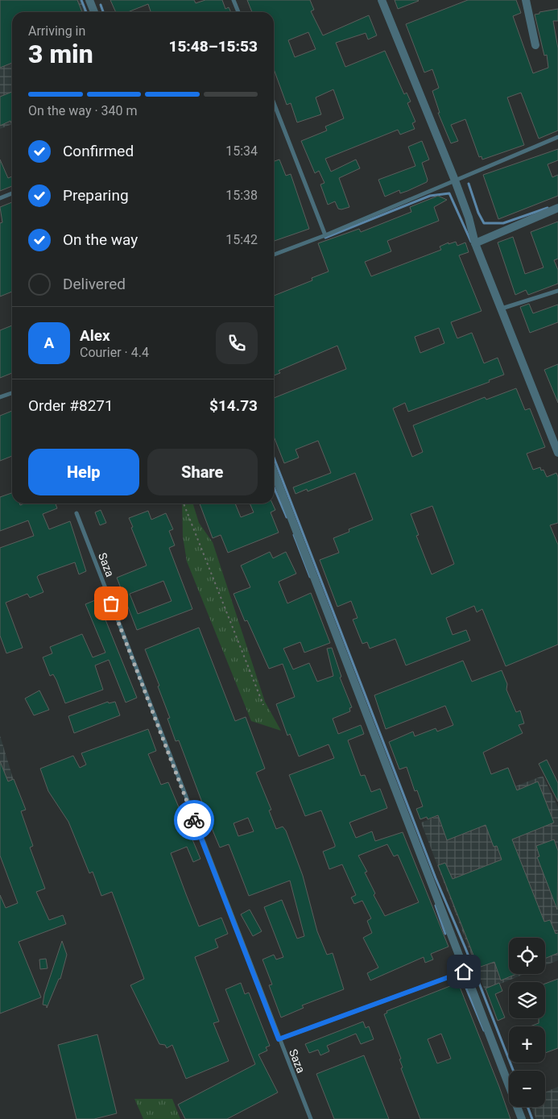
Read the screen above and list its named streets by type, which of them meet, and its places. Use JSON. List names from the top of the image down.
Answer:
{
  "streets": {
    "lane": ["Saza"]
  },
  "page": {
    "heading": ["3 min", "Arriving in", "15:48–15:53"],
    "panel": [
      "Alex",
      "Courier · 4.4",
      "Order #8271",
      "$14.73"
    ],
    "bar": "On the way · 340 m",
    "list": [
      ["Confirmed", "15:34"],
      ["Preparing", "15:38"],
      ["On the way", "15:42"],
      "Delivered"
    ],
    "round": "A",
    "buttons": ["Help", "Share"],
    "map_buttons": ["+", "−"]
  }
}
